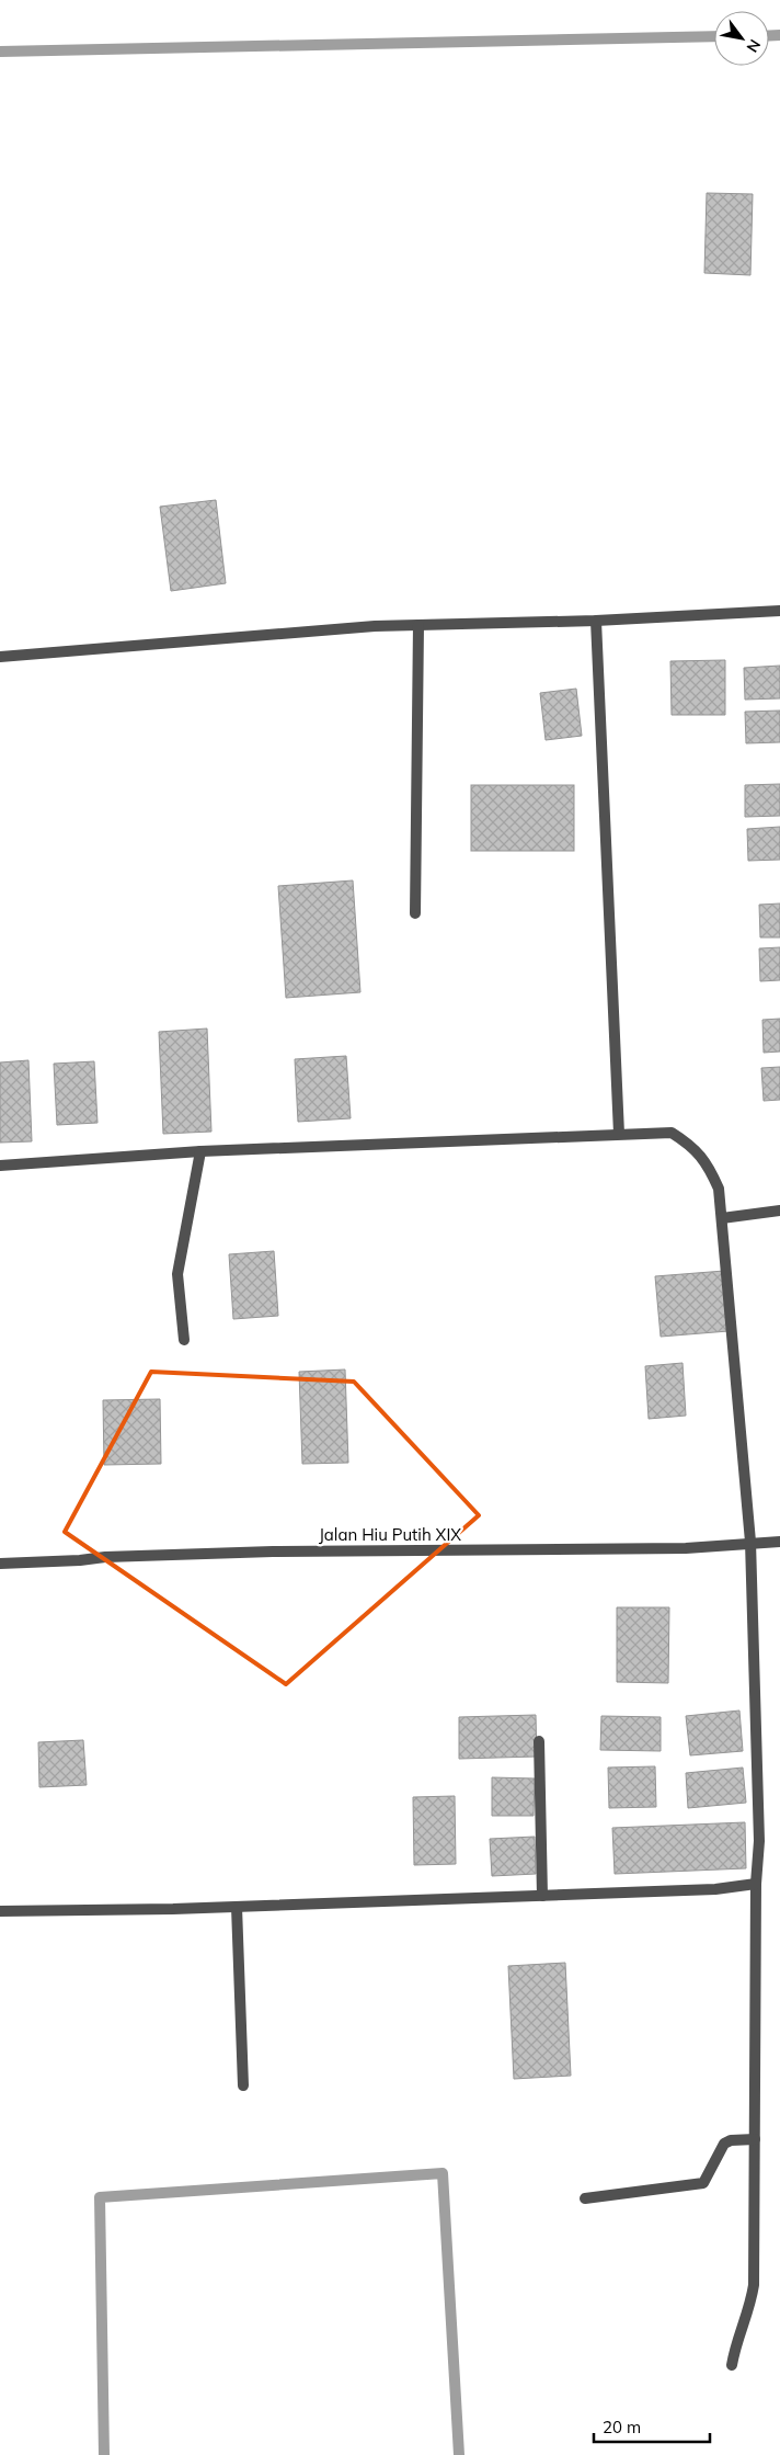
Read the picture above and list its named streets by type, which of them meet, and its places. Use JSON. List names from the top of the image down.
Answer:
{
  "streets": {
    "street": ["Jalan Hiu Putih XIX"]
  },
  "scale_bar": "20 m",
  "north": "bottom right"
}
